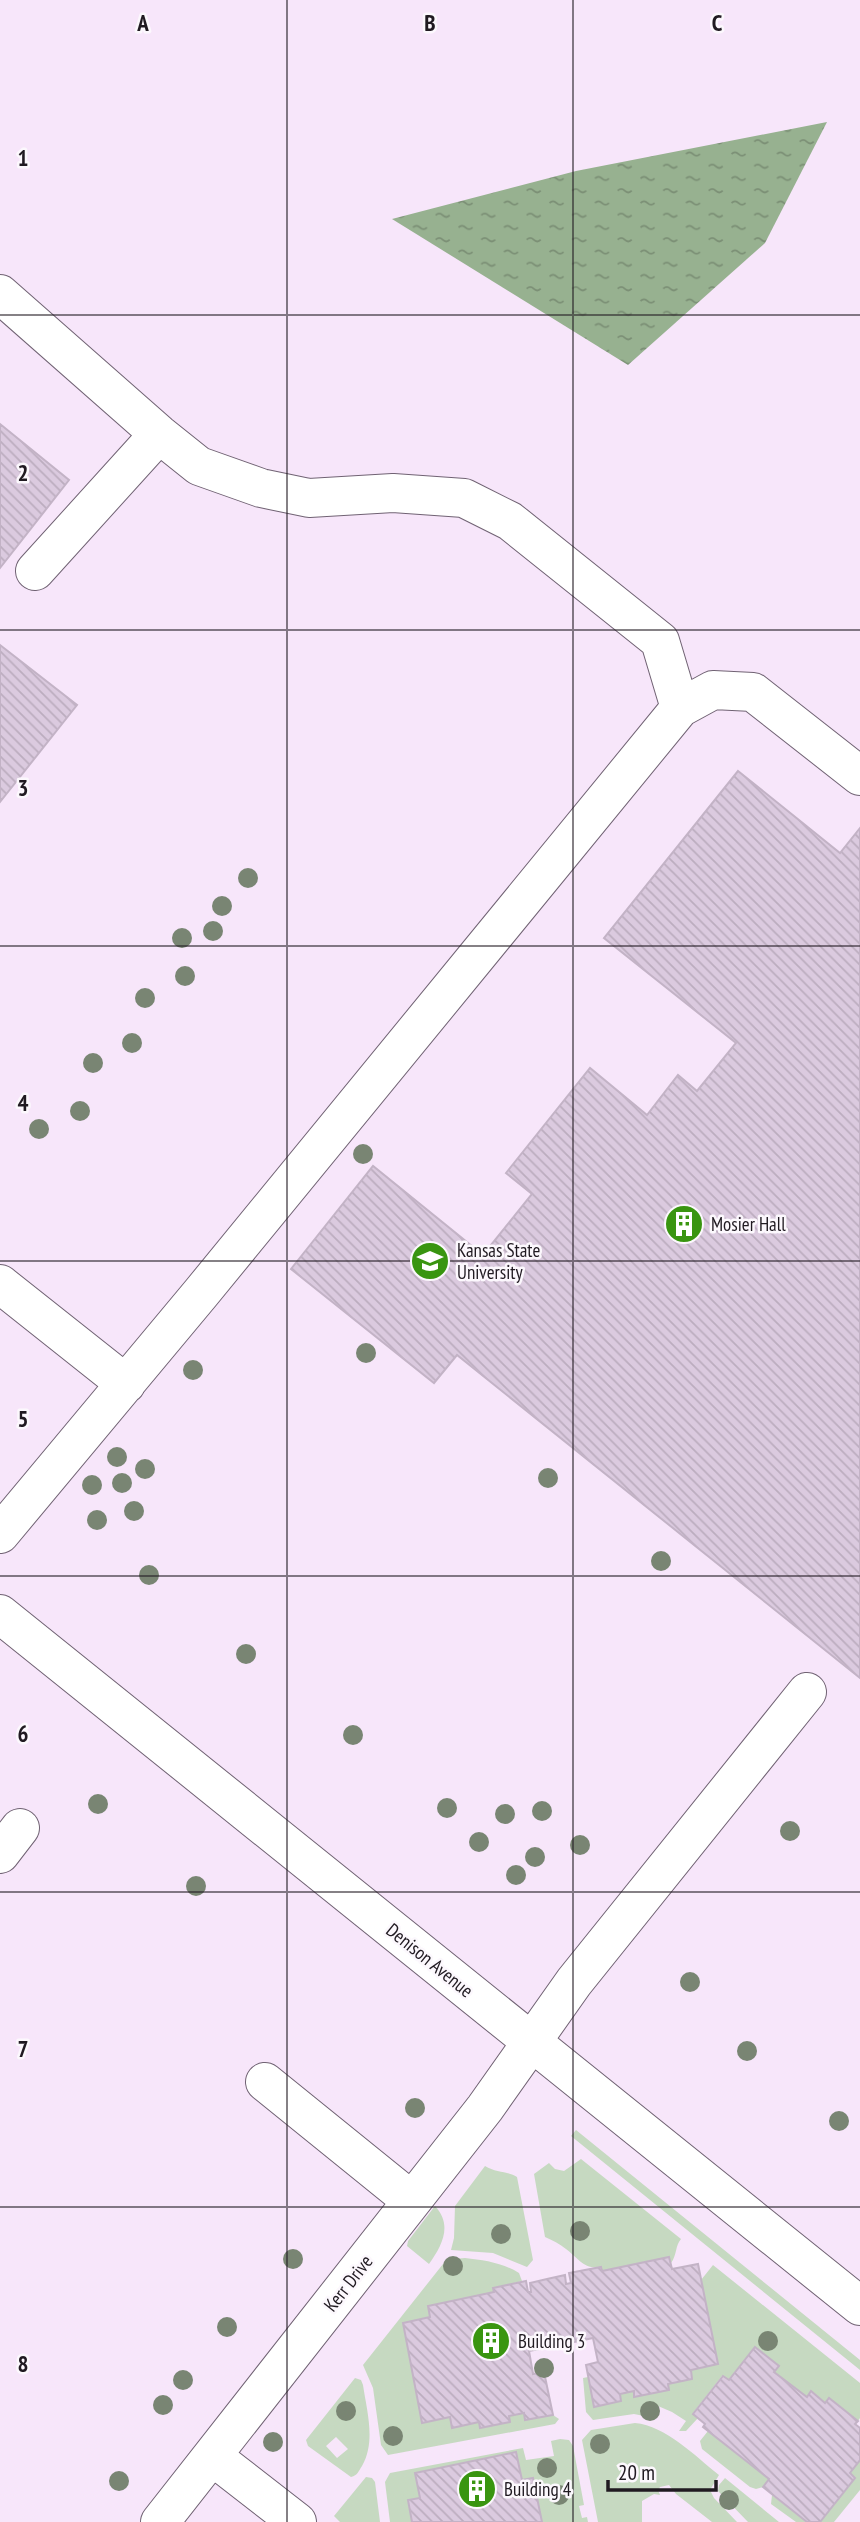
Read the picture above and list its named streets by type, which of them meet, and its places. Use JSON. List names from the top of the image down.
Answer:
{
  "streets": {
    "street": ["Denison Avenue", "Kerr Drive"]
  },
  "crossings": [
    ["Denison Avenue", "Kerr Drive"]
  ],
  "places": {
    "building": ["Mosier Hall", "Building 3", "Building 4"],
    "school or university": ["Kansas State University"]
  },
  "scale_bar": "20 m",
  "grid": {
    "columns": ["A", "B", "C"],
    "rows": [
      "1",
      "2",
      "3",
      "4",
      "5",
      "6",
      "7",
      "8"
    ]
  }
}
